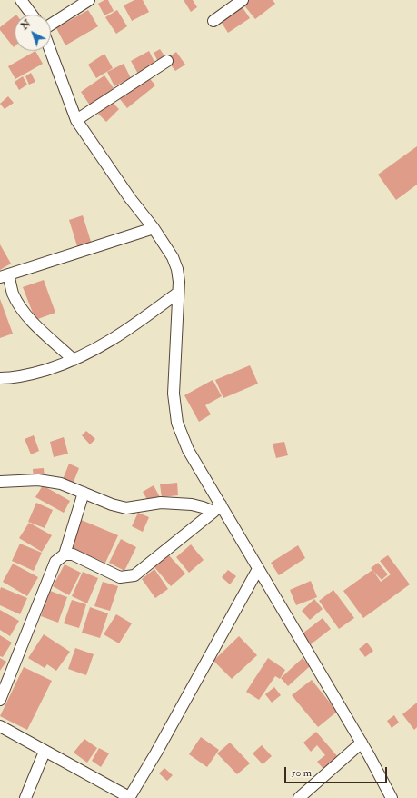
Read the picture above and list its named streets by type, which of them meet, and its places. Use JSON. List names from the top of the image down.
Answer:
{
  "scale_bar": "50 m",
  "north": "top left"
}
